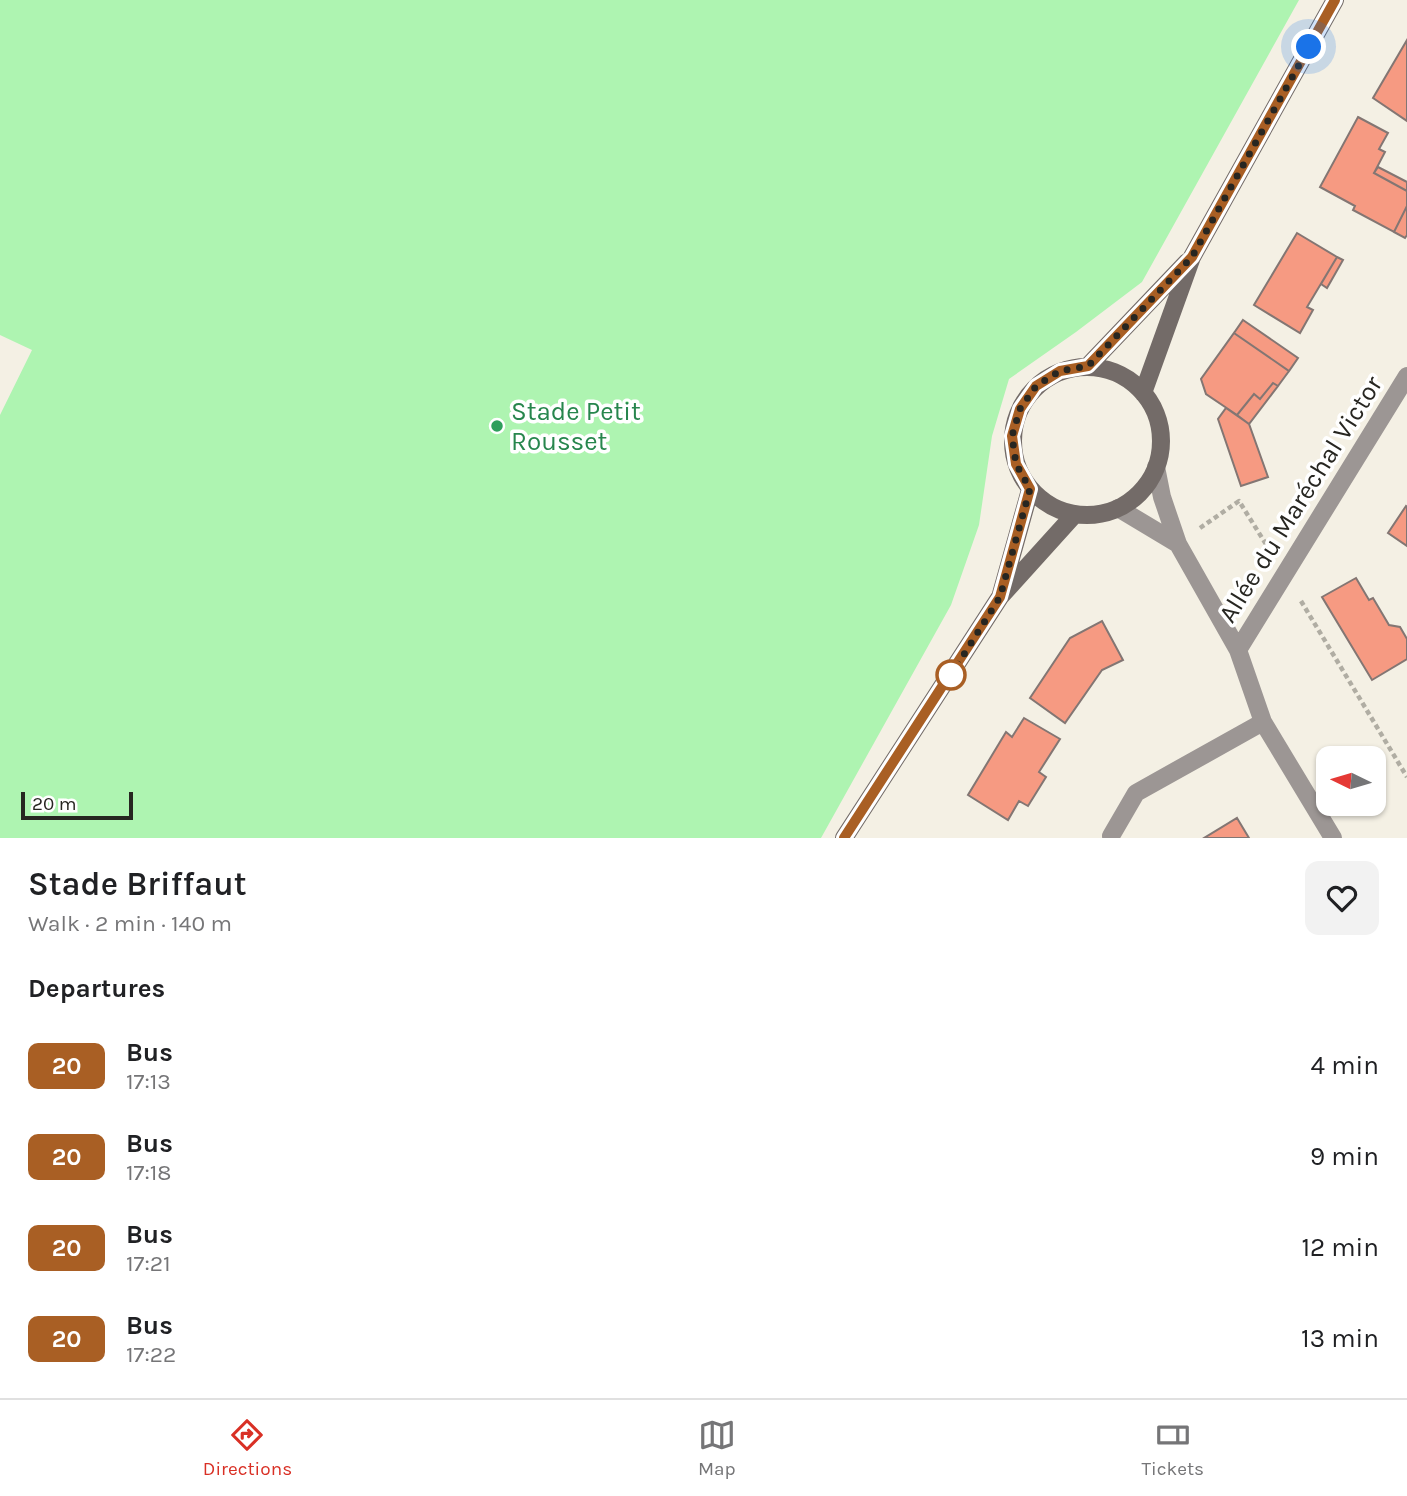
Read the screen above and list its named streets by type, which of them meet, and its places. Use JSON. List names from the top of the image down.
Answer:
{
  "streets": {
    "street": ["Allée du Maréchal Victor"]
  },
  "places": ["Stade Petit Rousset"],
  "lines": ["bus line 20"],
  "scale_bar": "20 m",
  "north": "left",
  "page": {
    "scale": "20 m",
    "heading": [
      ["Stade Briffaut", "Walk · 2 min · 140 m"],
      "Departures"
    ],
    "list": [
      {
        "mark": "20",
        "name": "Bus",
        "note": "17:13",
        "value": "4 min"
      },
      {
        "mark": "20",
        "name": "Bus",
        "note": "17:18",
        "value": "9 min"
      },
      {
        "mark": "20",
        "name": "Bus",
        "note": "17:21",
        "value": "12 min"
      },
      {
        "mark": "20",
        "name": "Bus",
        "note": "17:22",
        "value": "13 min"
      }
    ],
    "tabs": ["Directions", "Map", "Tickets"]
  }
}
